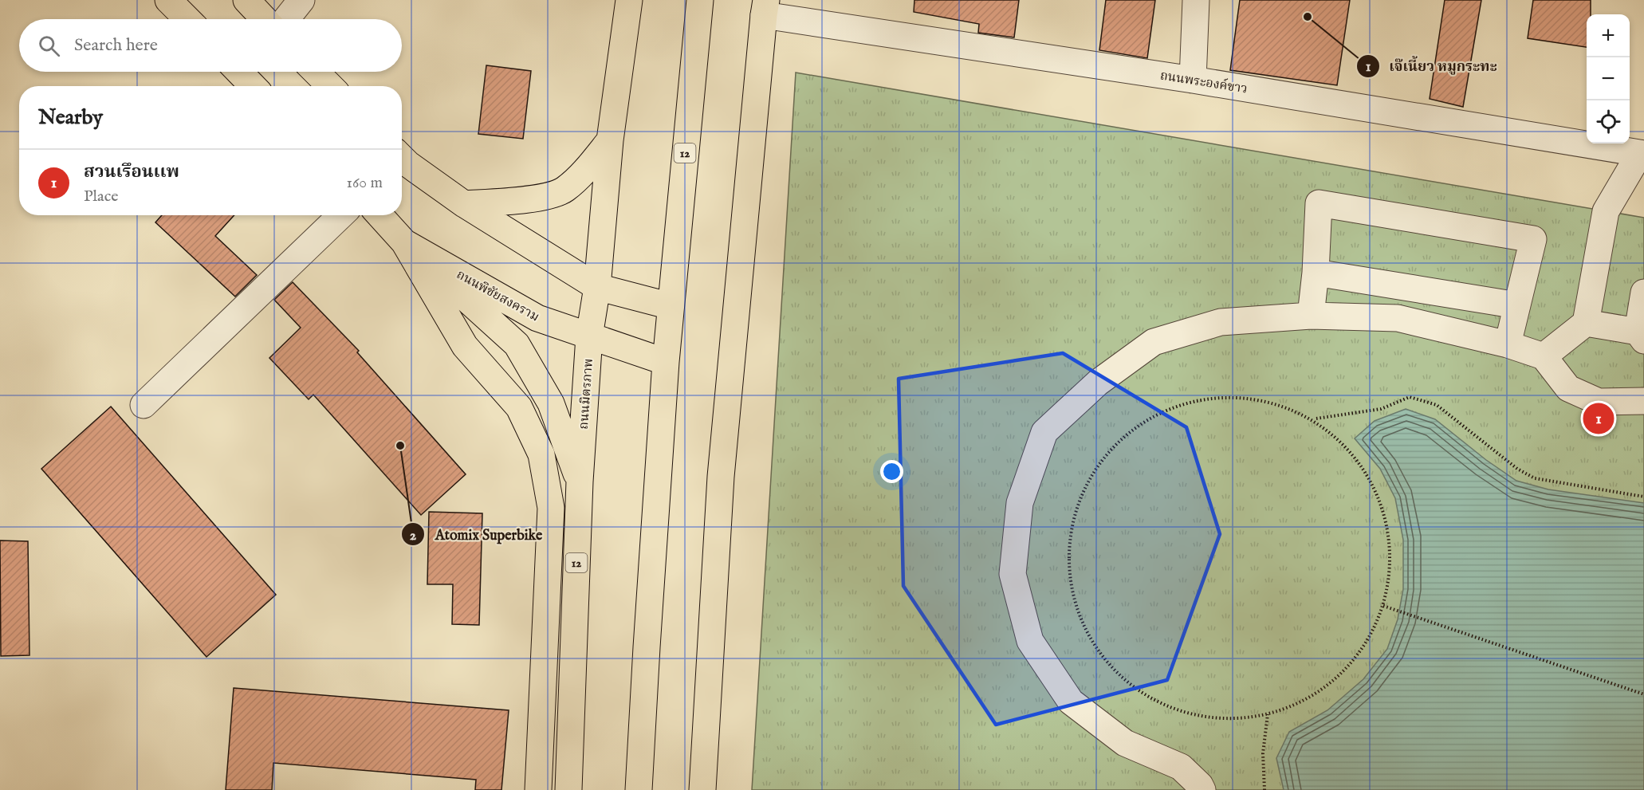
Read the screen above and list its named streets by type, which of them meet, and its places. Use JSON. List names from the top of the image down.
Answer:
{
  "streets": {
    "main road": ["12", "ถนนพิชัยสงคราม", "ถนนมิตรภาพ"],
    "street": ["ถนนพระองค์ขาว"]
  },
  "crossings": [
    ["12", "ถนนพิชัยสงคราม"],
    ["ถนนพิชัยสงคราม", "ถนนมิตรภาพ"]
  ],
  "places": ["เจ๊เนี้ยว หมูกระทะ", "Atomix Superbike"],
  "page": {
    "map_buttons": ["+", "−"],
    "search": "Search here",
    "heading": "Nearby",
    "list": [
      {
        "mark": "1",
        "name": "สวนเรึอนเเพ",
        "note": "Place",
        "value": "160 m"
      }
    ],
    "pins": "1"
  }
}
